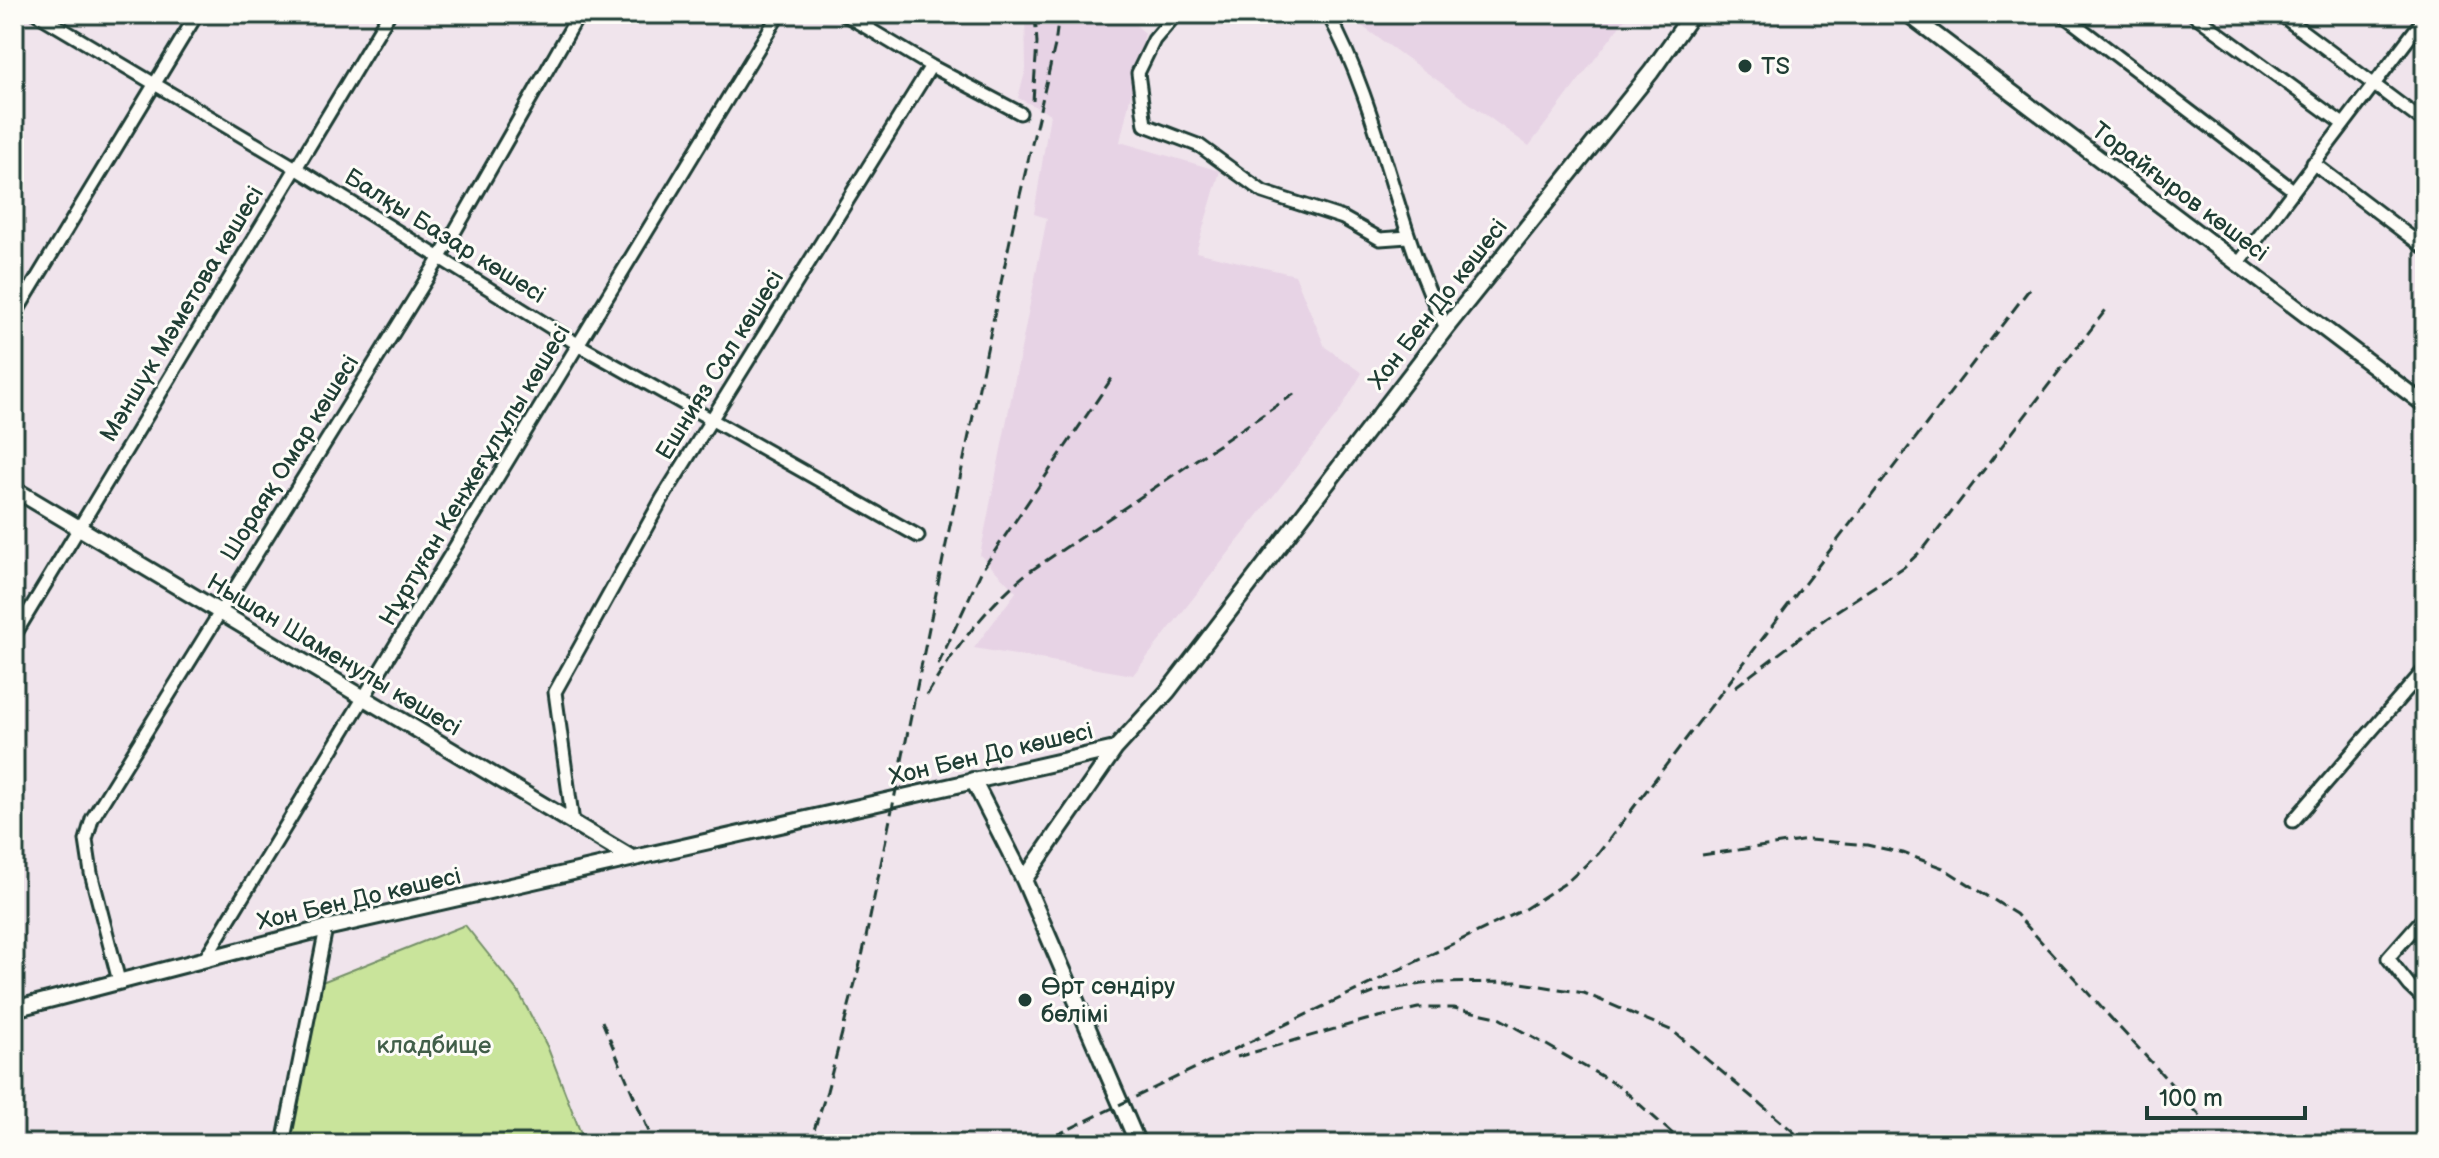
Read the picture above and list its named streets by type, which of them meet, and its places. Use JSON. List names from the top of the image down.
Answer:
{
  "streets": {
    "street": [
      "Торайғыров көшесі",
      "Балқы Базар көшесі",
      "Хон Бен До көшесі",
      "Мәншүк Мәметова көшесі",
      "Ешнияз Сал көшесі",
      "Шораяқ Омар көшесі",
      "Нұртуған Кенжеғұлұлы көшесі",
      "Нышан Шаменулы көшесі"
    ]
  },
  "crossings": [
    ["Балқы Базар көшесі", "Мәншүк Мәметова көшесі"],
    ["Балқы Базар көшесі", "Ешнияз Сал көшесі"],
    ["Балқы Базар көшесі", "Шораяқ Омар көшесі"],
    ["Балқы Базар көшесі", "Нұртуған Кенжеғұлұлы көшесі"],
    ["Хон Бен До көшесі", "Шораяқ Омар көшесі"],
    ["Хон Бен До көшесі", "Нұртуған Кенжеғұлұлы көшесі"],
    ["Хон Бен До көшесі", "Нышан Шаменулы көшесі"],
    ["Мәншүк Мәметова көшесі", "Нышан Шаменулы көшесі"],
    ["Ешнияз Сал көшесі", "Нышан Шаменулы көшесі"],
    ["Шораяқ Омар көшесі", "Нышан Шаменулы көшесі"],
    ["Нұртуған Кенжеғұлұлы көшесі", "Нышан Шаменулы көшесі"]
  ],
  "parks": ["кладбище"],
  "places": ["TS", "Өрт сөндіру бөлімі"],
  "scale_bar": "100 m"
}
